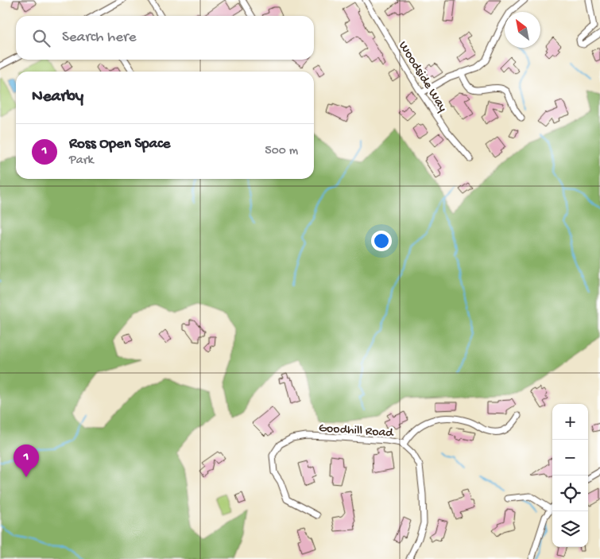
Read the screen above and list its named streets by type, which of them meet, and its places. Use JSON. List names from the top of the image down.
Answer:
{
  "streets": {
    "street": ["Woodside Way", "Goodhill Road"]
  },
  "north": "top left",
  "page": {
    "search": "Search here",
    "heading": "Nearby",
    "list": [
      {
        "mark": "1",
        "name": "Ross Open Space",
        "note": "Park",
        "value": "500 m"
      }
    ],
    "map_buttons": ["+", "−"],
    "pins": "1"
  }
}
